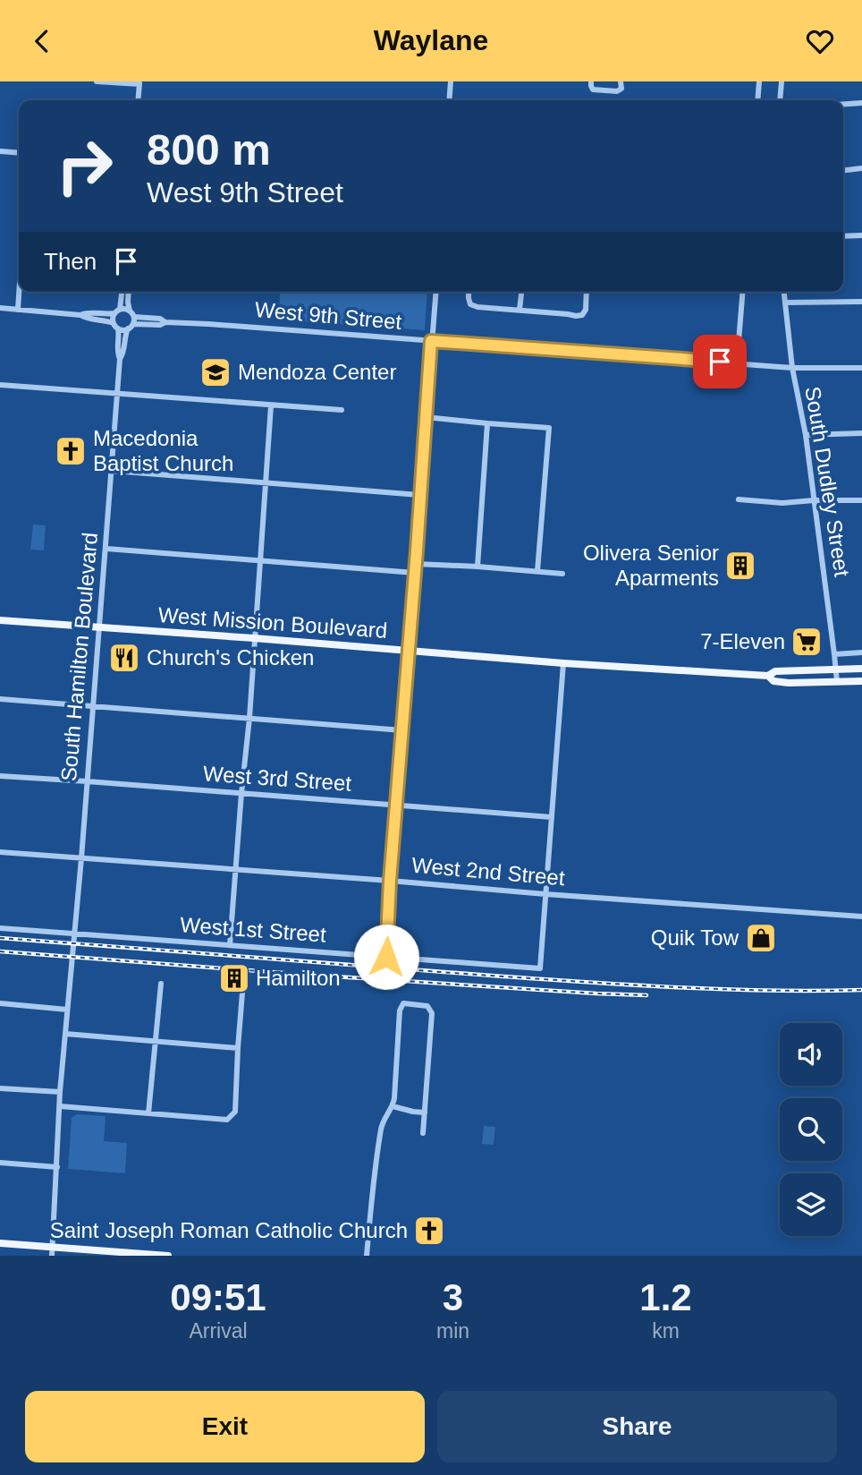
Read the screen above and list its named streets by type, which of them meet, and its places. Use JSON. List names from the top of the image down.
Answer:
{
  "streets": {
    "main road": ["West Mission Boulevard"],
    "street": [
      "West 9th Street",
      "South Dudley Street",
      "South Hamilton Boulevard",
      "West 3rd Street",
      "West 2nd Street",
      "West 1st Street"
    ]
  },
  "crossings": [
    ["West 9th Street", "South Dudley Street"],
    ["West 9th Street", "South Hamilton Boulevard"],
    ["South Dudley Street", "West Mission Boulevard"],
    ["West Mission Boulevard", "South Hamilton Boulevard"],
    ["South Hamilton Boulevard", "West 3rd Street"],
    ["South Hamilton Boulevard", "West 2nd Street"],
    ["South Hamilton Boulevard", "West 1st Street"],
    ["West 2nd Street", "West 1st Street"]
  ],
  "places": {
    "school or university": ["Mendoza Center"],
    "church": ["Macedonia Baptist Church", "Saint Joseph Roman Catholic Church"],
    "building": ["Olivera Senior Aparments", "Hamilton"],
    "supermarket": ["7-Eleven"],
    "restaurant": ["Church's Chicken"],
    "shop": ["Quik Tow"]
  },
  "page": {
    "header": "Waylane",
    "turn": ["800 m", "West 9th Street"],
    "then": "Then",
    "eta": [
      "09:51",
      "Arrival",
      "3",
      "min",
      "1.2",
      "km"
    ],
    "buttons": ["Exit", "Share"]
  }
}
